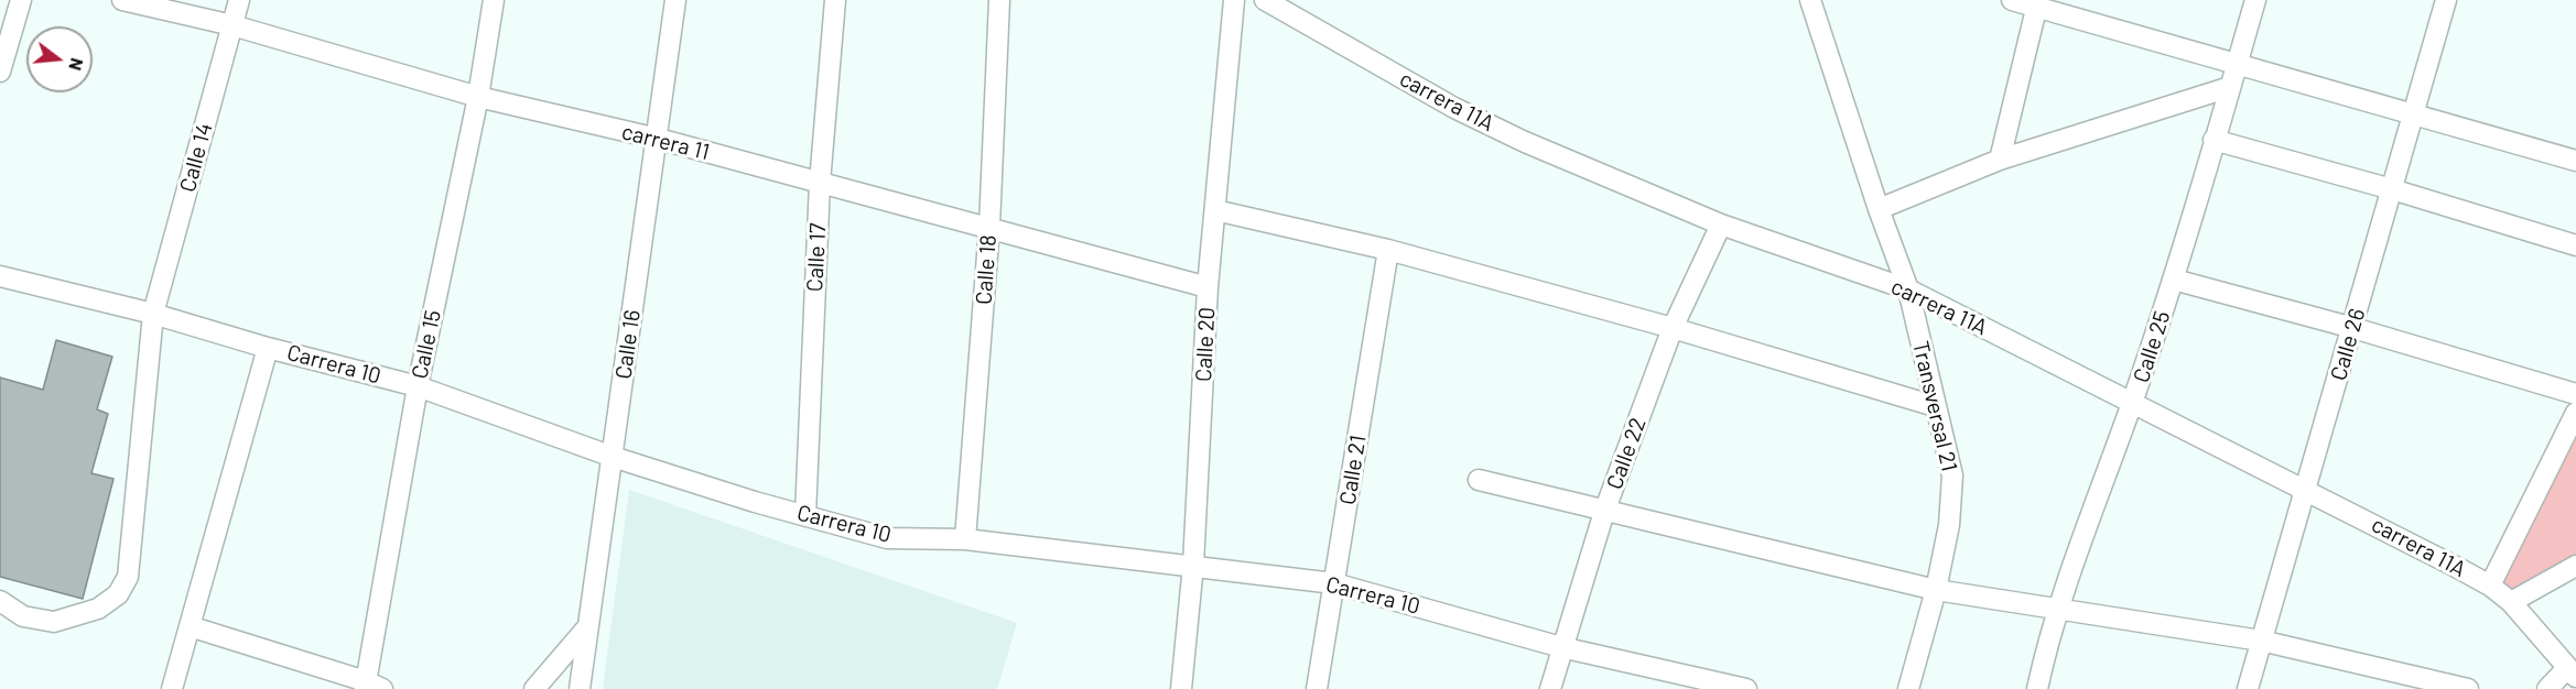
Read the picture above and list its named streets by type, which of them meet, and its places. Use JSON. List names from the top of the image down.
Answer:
{
  "streets": {
    "street": [
      "carrera 11A",
      "carrera 11",
      "Calle 14",
      "Calle 17",
      "Calle 18",
      "Calle 15",
      "Calle 16",
      "Calle 20",
      "Calle 26",
      "Calle 25",
      "Carrera 10",
      "Transversal 21",
      "Calle 22",
      "Calle 21"
    ]
  },
  "crossings": [
    ["carrera 11A", "Calle 26"],
    ["carrera 11A", "Calle 25"],
    ["carrera 11A", "Transversal 21"],
    ["carrera 11A", "Calle 22"],
    ["carrera 11", "Calle 14"],
    ["carrera 11", "Calle 17"],
    ["carrera 11", "Calle 18"],
    ["carrera 11", "Calle 15"],
    ["carrera 11", "Calle 16"],
    ["carrera 11", "Calle 20"],
    ["Calle 14", "Carrera 10"],
    ["Calle 17", "Carrera 10"],
    ["Calle 18", "Carrera 10"],
    ["Calle 15", "Carrera 10"],
    ["Calle 16", "Carrera 10"],
    ["Calle 20", "Carrera 10"],
    ["Carrera 10", "Calle 22"],
    ["Carrera 10", "Calle 21"]
  ],
  "north": "right"
}
